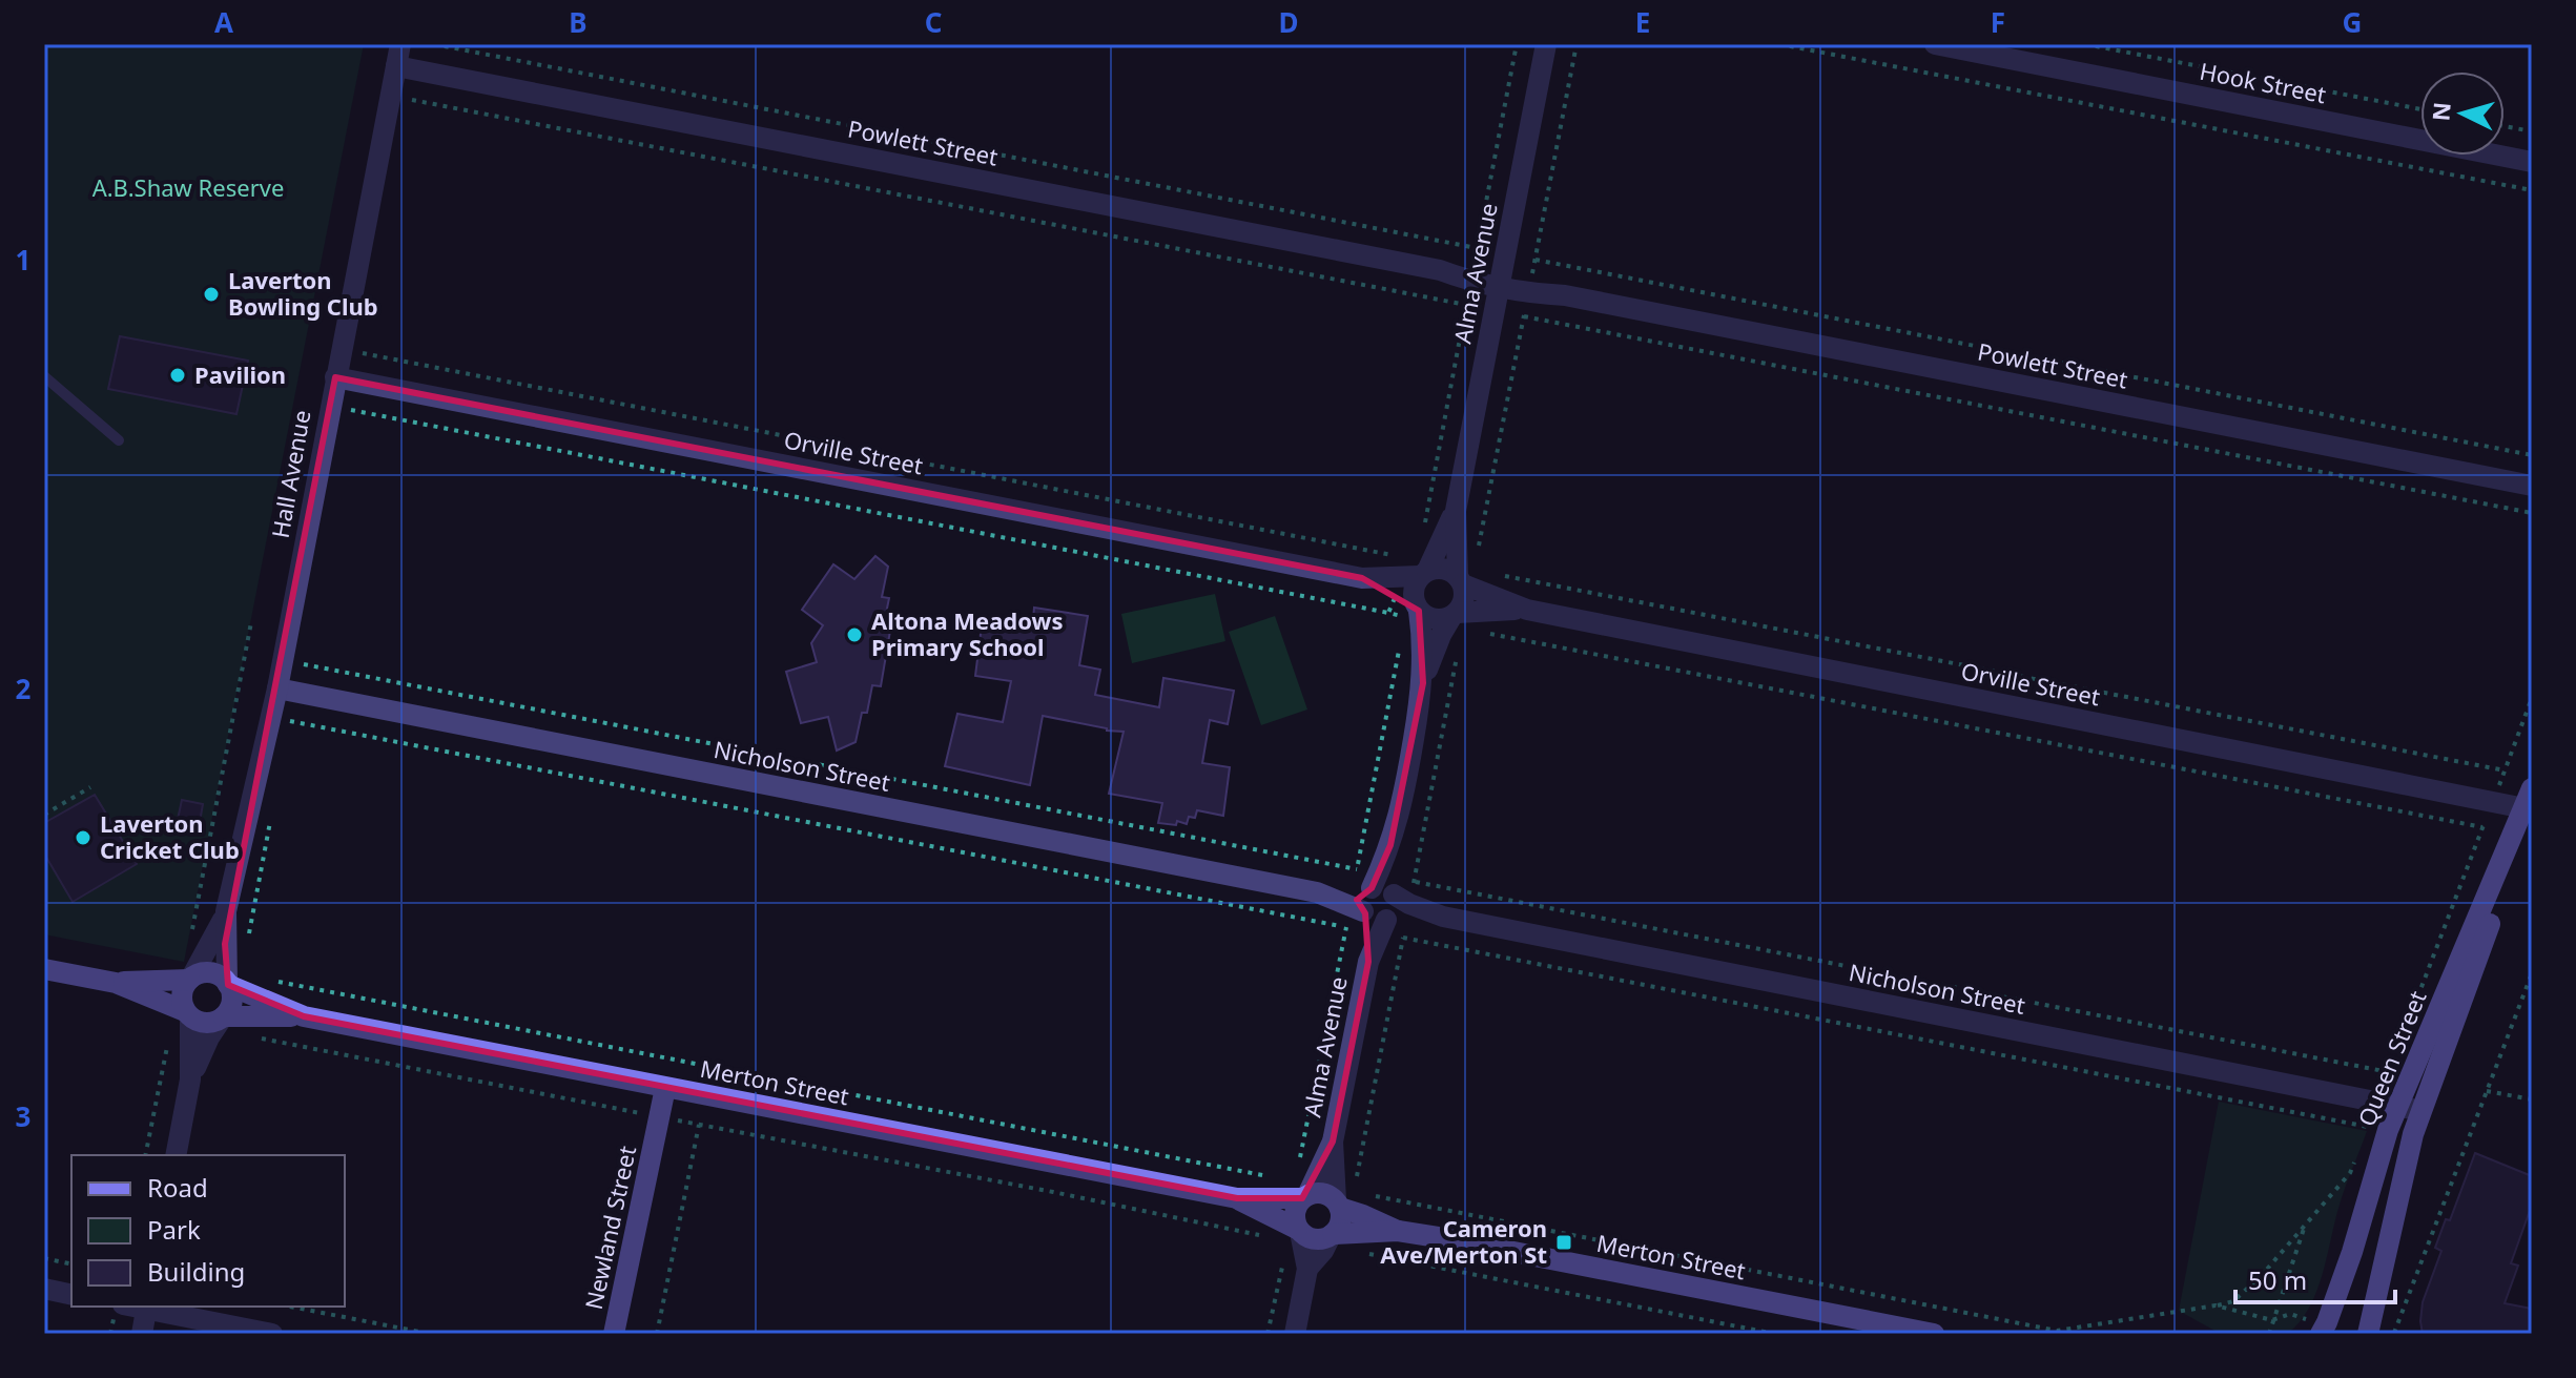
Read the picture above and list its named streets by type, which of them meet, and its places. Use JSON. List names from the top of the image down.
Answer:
{
  "streets": {
    "street": [
      "Hook Street",
      "Powlett Street",
      "Alma Avenue",
      "Orville Street",
      "Hall Avenue",
      "Nicholson Street",
      "Queen Street",
      "Merton Street",
      "Newland Street"
    ]
  },
  "crossings": [
    ["Powlett Street", "Alma Avenue"],
    ["Powlett Street", "Hall Avenue"],
    ["Alma Avenue", "Orville Street"],
    ["Alma Avenue", "Nicholson Street"],
    ["Alma Avenue", "Merton Street"],
    ["Orville Street", "Hall Avenue"],
    ["Orville Street", "Queen Street"],
    ["Hall Avenue", "Nicholson Street"],
    ["Hall Avenue", "Merton Street"],
    ["Nicholson Street", "Queen Street"],
    ["Merton Street", "Newland Street"]
  ],
  "parks": ["A.B.Shaw Reserve"],
  "places": {
    "other": [
      "Laverton Bowling Club",
      "Pavilion",
      "Altona Meadows Primary School",
      "Laverton Cricket Club"
    ],
    "transit": ["Cameron Ave/Merton St"]
  },
  "legend": ["Road", "Park", "Building"],
  "scale_bar": "50 m",
  "north": "left",
  "grid": {
    "columns": [
      "A",
      "B",
      "C",
      "D",
      "E",
      "F",
      "G"
    ],
    "rows": ["1", "2", "3"]
  }
}
